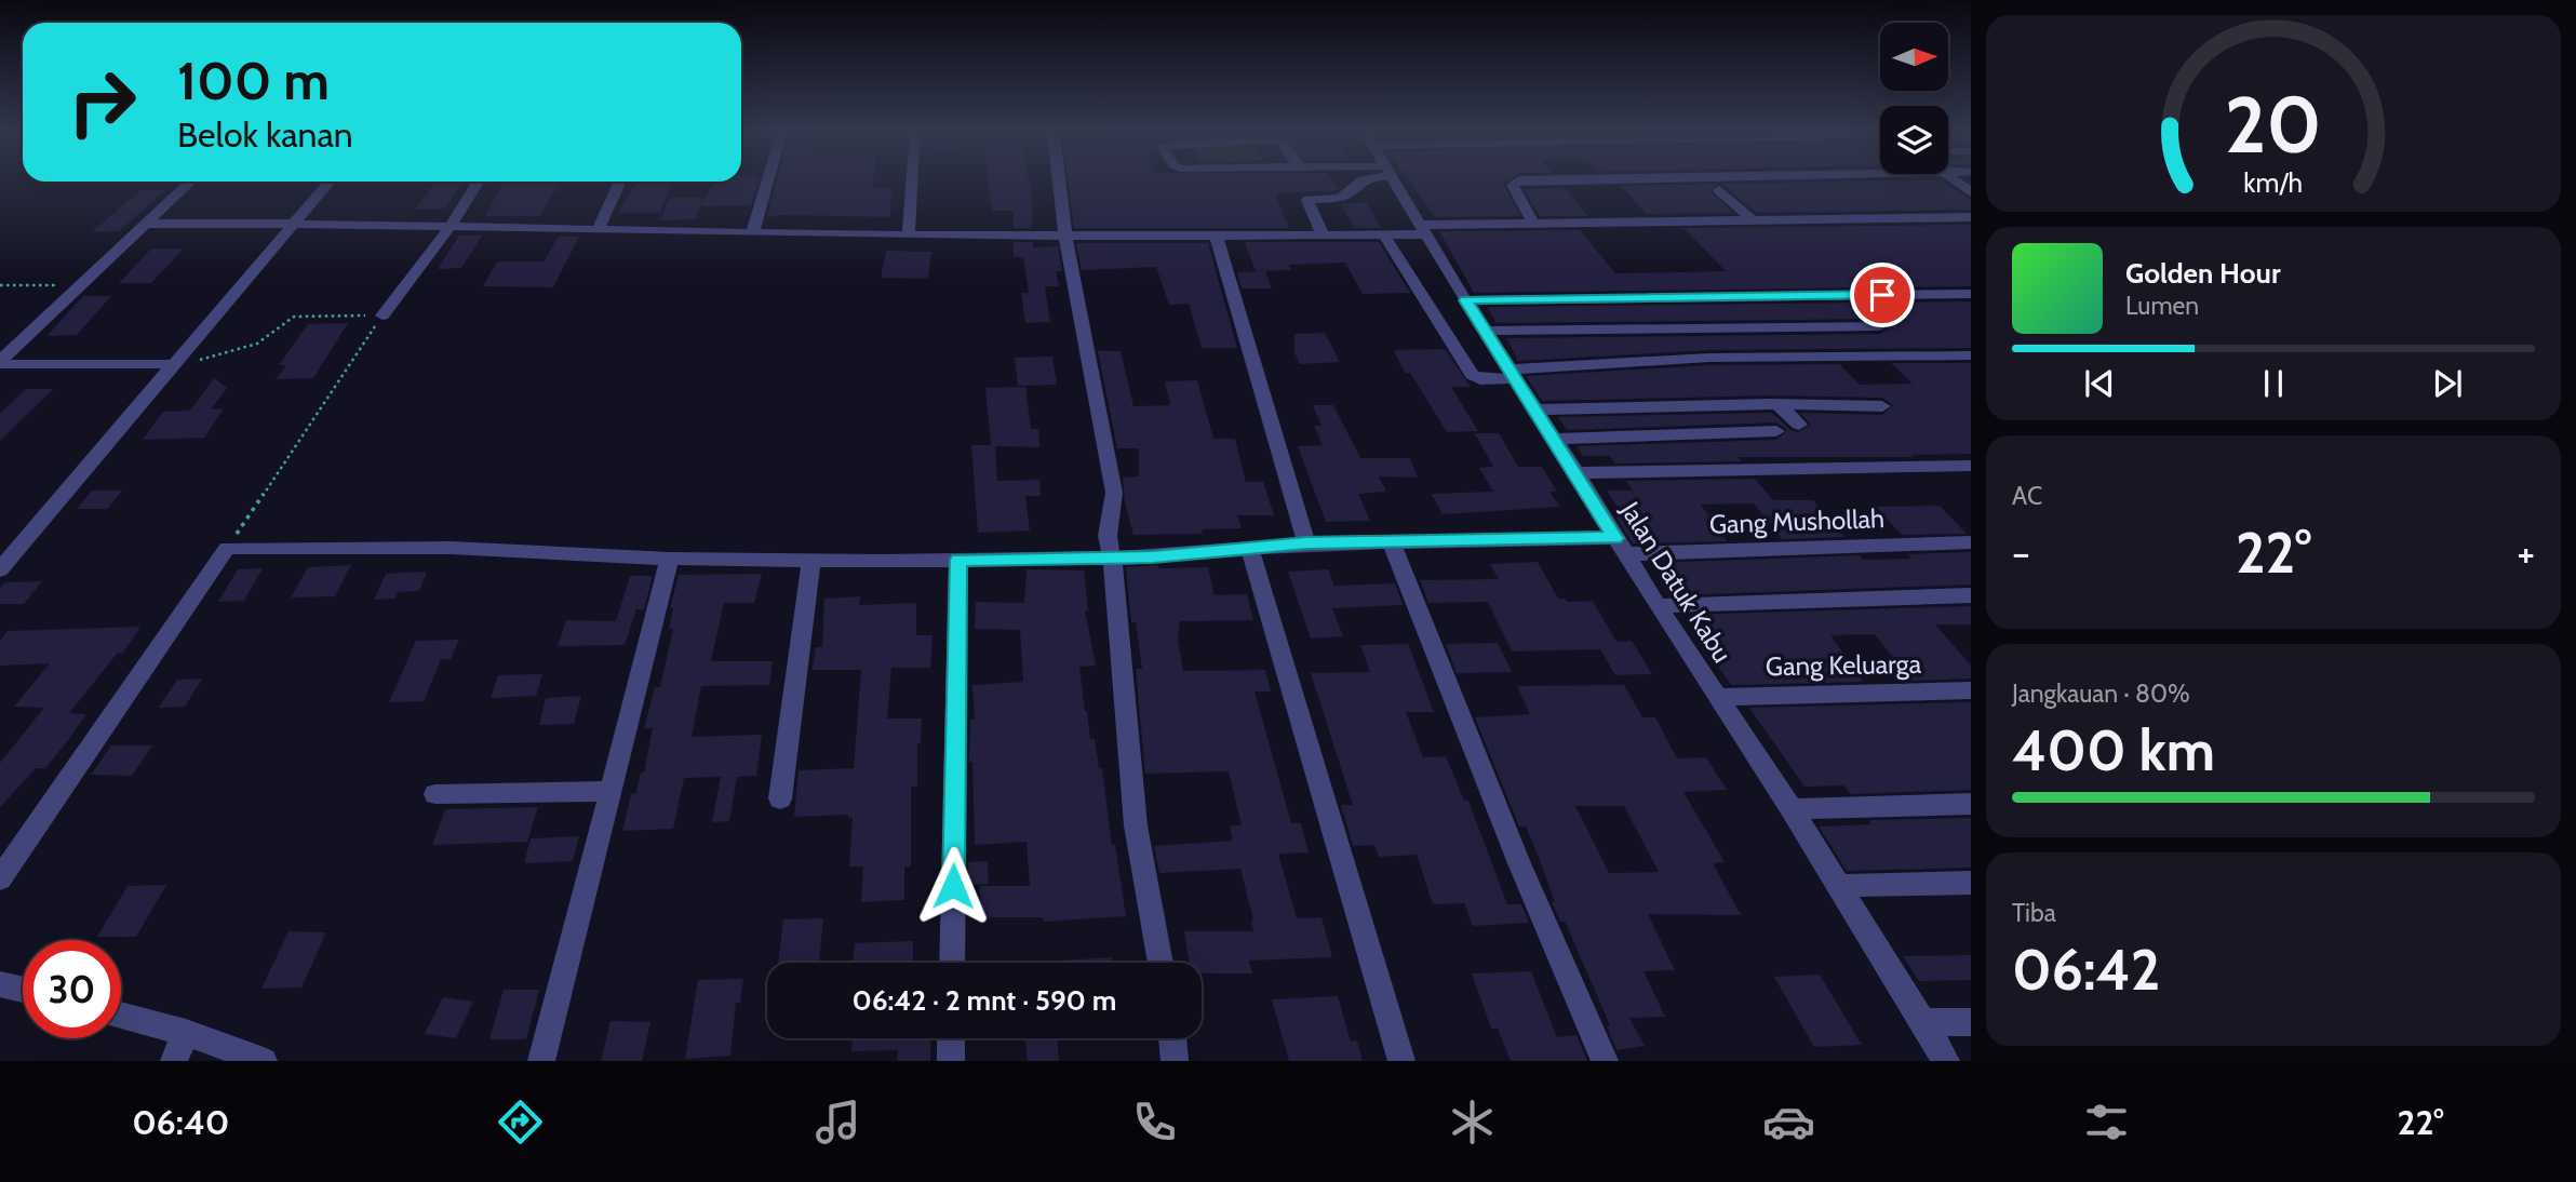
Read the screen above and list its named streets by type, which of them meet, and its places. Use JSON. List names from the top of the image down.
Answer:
{
  "streets": {
    "street": ["Gang Mushollah", "Jalan Datuk Kabu", "Gang Keluarga"]
  },
  "crossings": [
    ["Gang Mushollah", "Jalan Datuk Kabu"],
    ["Jalan Datuk Kabu", "Gang Keluarga"]
  ],
  "north": "right",
  "page": {
    "turn": ["100 m", "Belok kanan"],
    "song": ["Golden Hour", "Lumen"],
    "tile": [
      "AC",
      ["Jangkauan · 80%", "400 km"],
      ["Tiba", "06:42"]
    ],
    "heat": ["−", "22°", "+"],
    "limit": "30",
    "trip": "06:42 · 2 mnt · 590 m",
    "tabs": ["06:40", "22°"],
    "gauge": ["20", "km/h"]
  }
}
